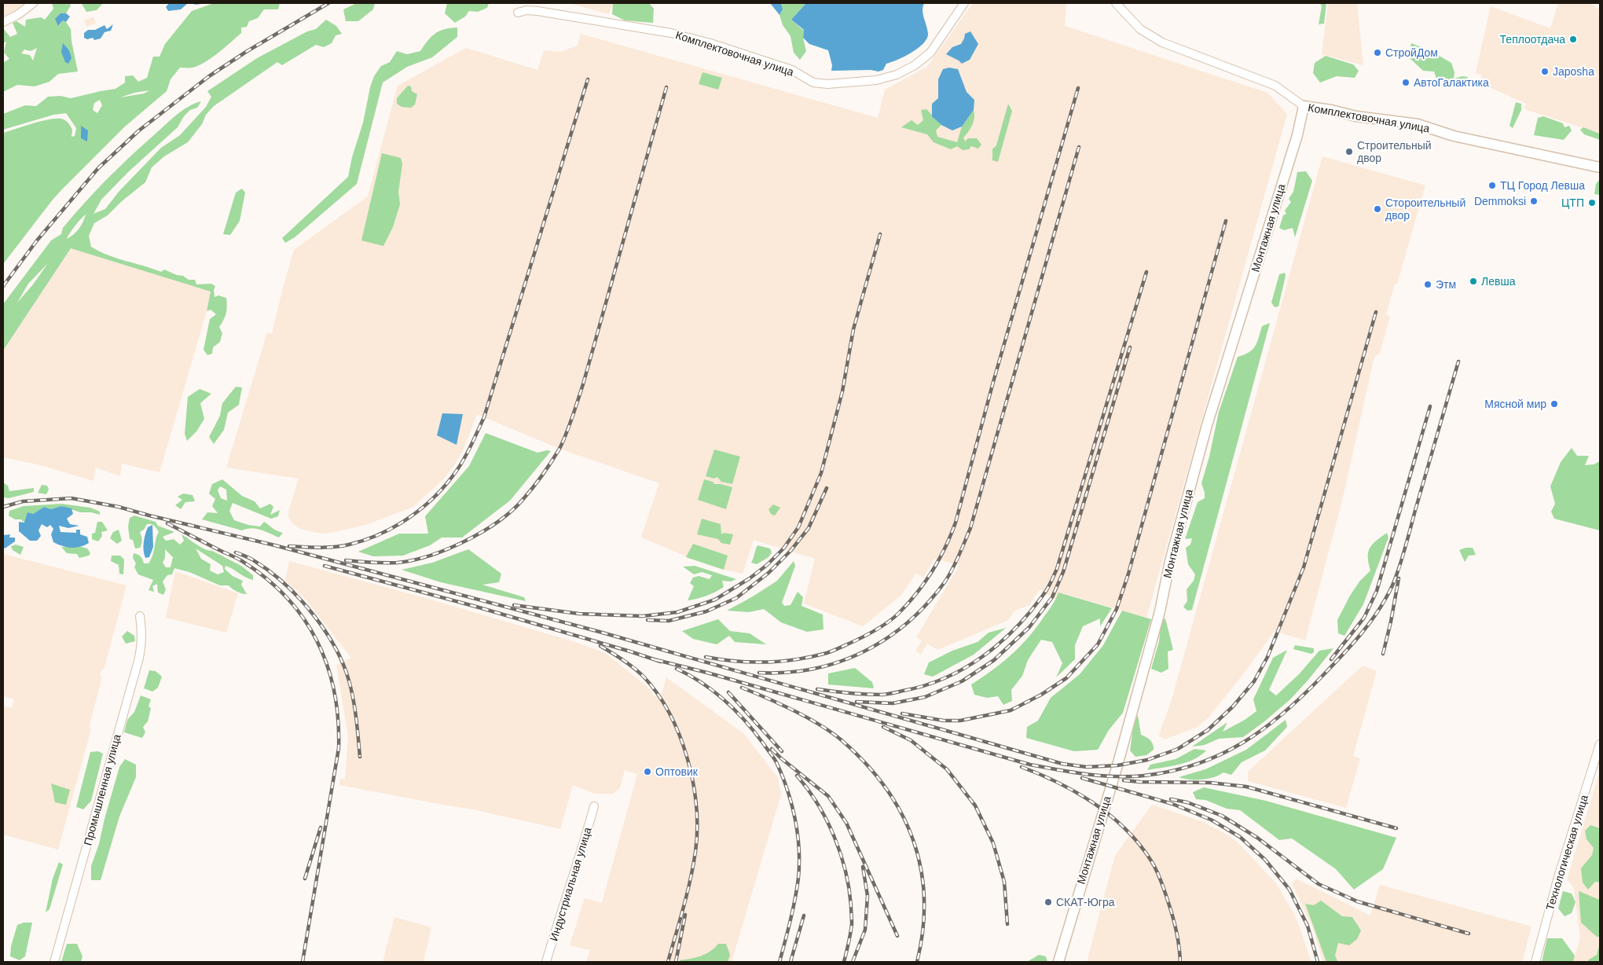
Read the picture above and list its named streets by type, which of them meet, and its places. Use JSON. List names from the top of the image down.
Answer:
{
  "streets": {
    "street": [
      "Комплектовочная улица",
      "Монтажная улица",
      "Промышленная улица",
      "Технологическая улица",
      "Индустриальная улица"
    ]
  },
  "crossings": [
    ["Комплектовочная улица", "Монтажная улица"]
  ],
  "places": [
    "Теплоотдача",
    "СтройДом",
    "Japosha",
    "АвтоГалактика",
    "Строительный двор",
    "ТЦ Город Левша",
    "Demmoksi",
    "ЦТП",
    "Стороительный двор",
    "Левша",
    "Этм",
    "Мясной мир",
    "Оптовик",
    "СКАТ-Югра"
  ]
}
